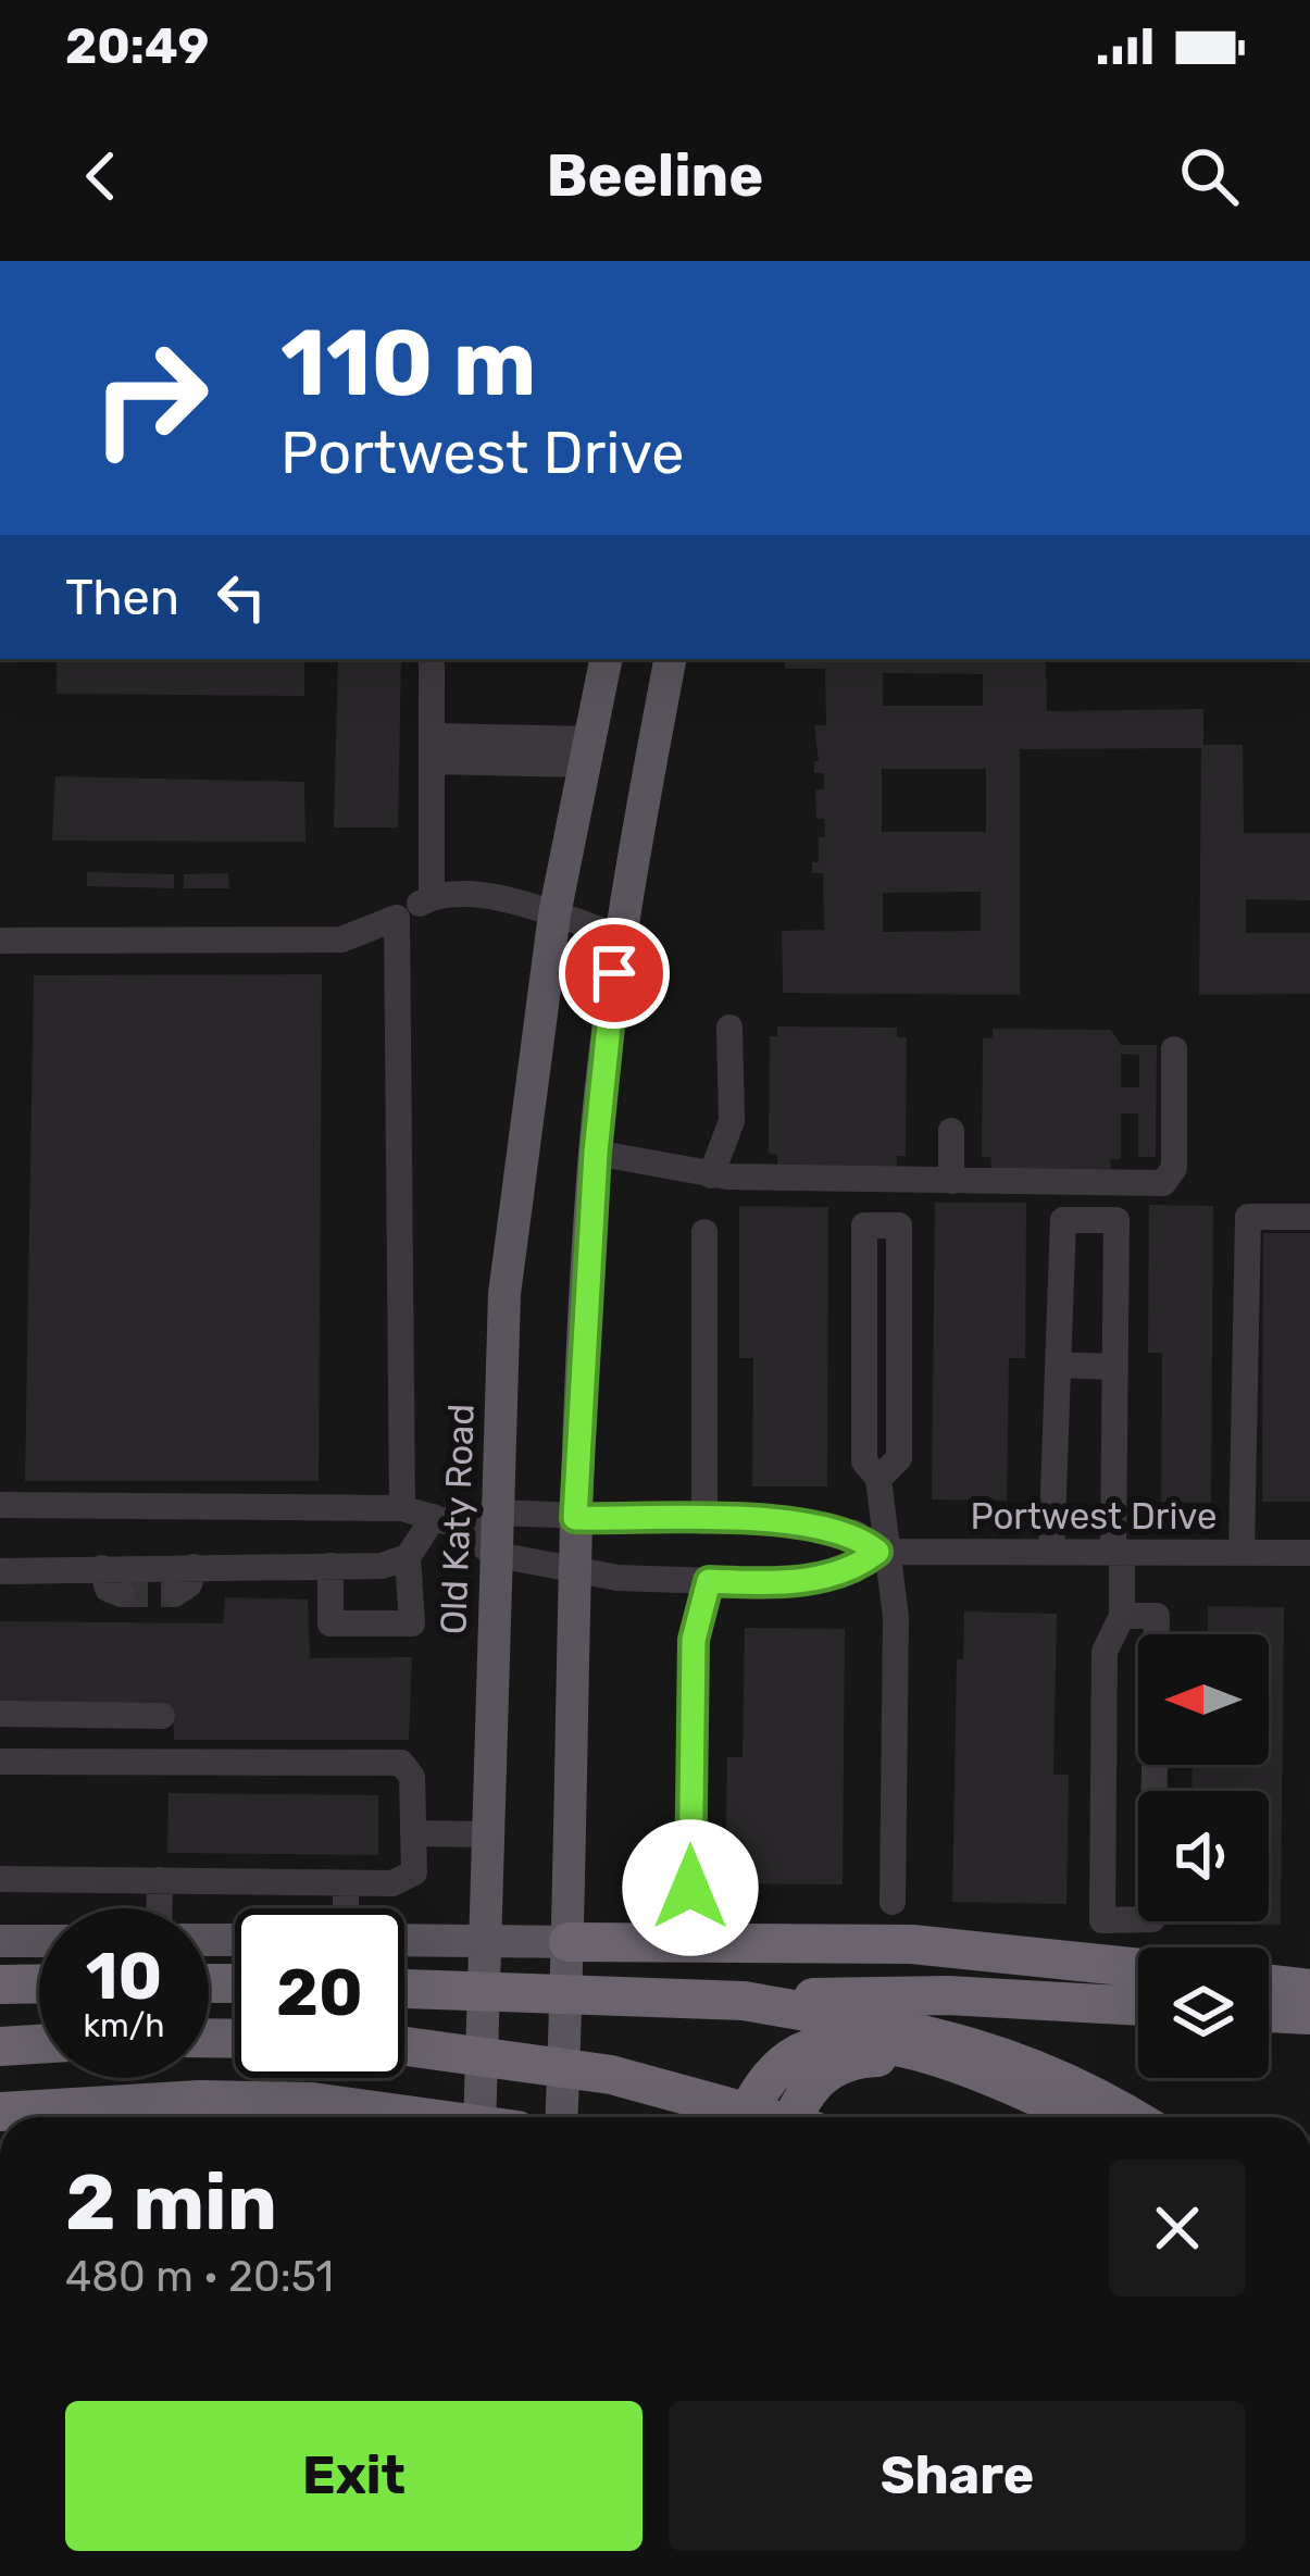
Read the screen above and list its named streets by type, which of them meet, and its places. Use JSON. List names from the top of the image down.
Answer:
{
  "streets": {
    "main road": ["Old Katy Road"],
    "street": ["Portwest Drive"]
  },
  "crossings": [
    ["Portwest Drive", "Old Katy Road"]
  ],
  "north": "left",
  "page": {
    "status": "20:49",
    "header": "Beeline",
    "turn": ["110 m", "Portwest Drive"],
    "then": "Then",
    "speed": "10 km/h",
    "limit": "20",
    "heading": ["2 min", "480 m · 20:51"],
    "buttons": ["Exit", "Share"]
  }
}
